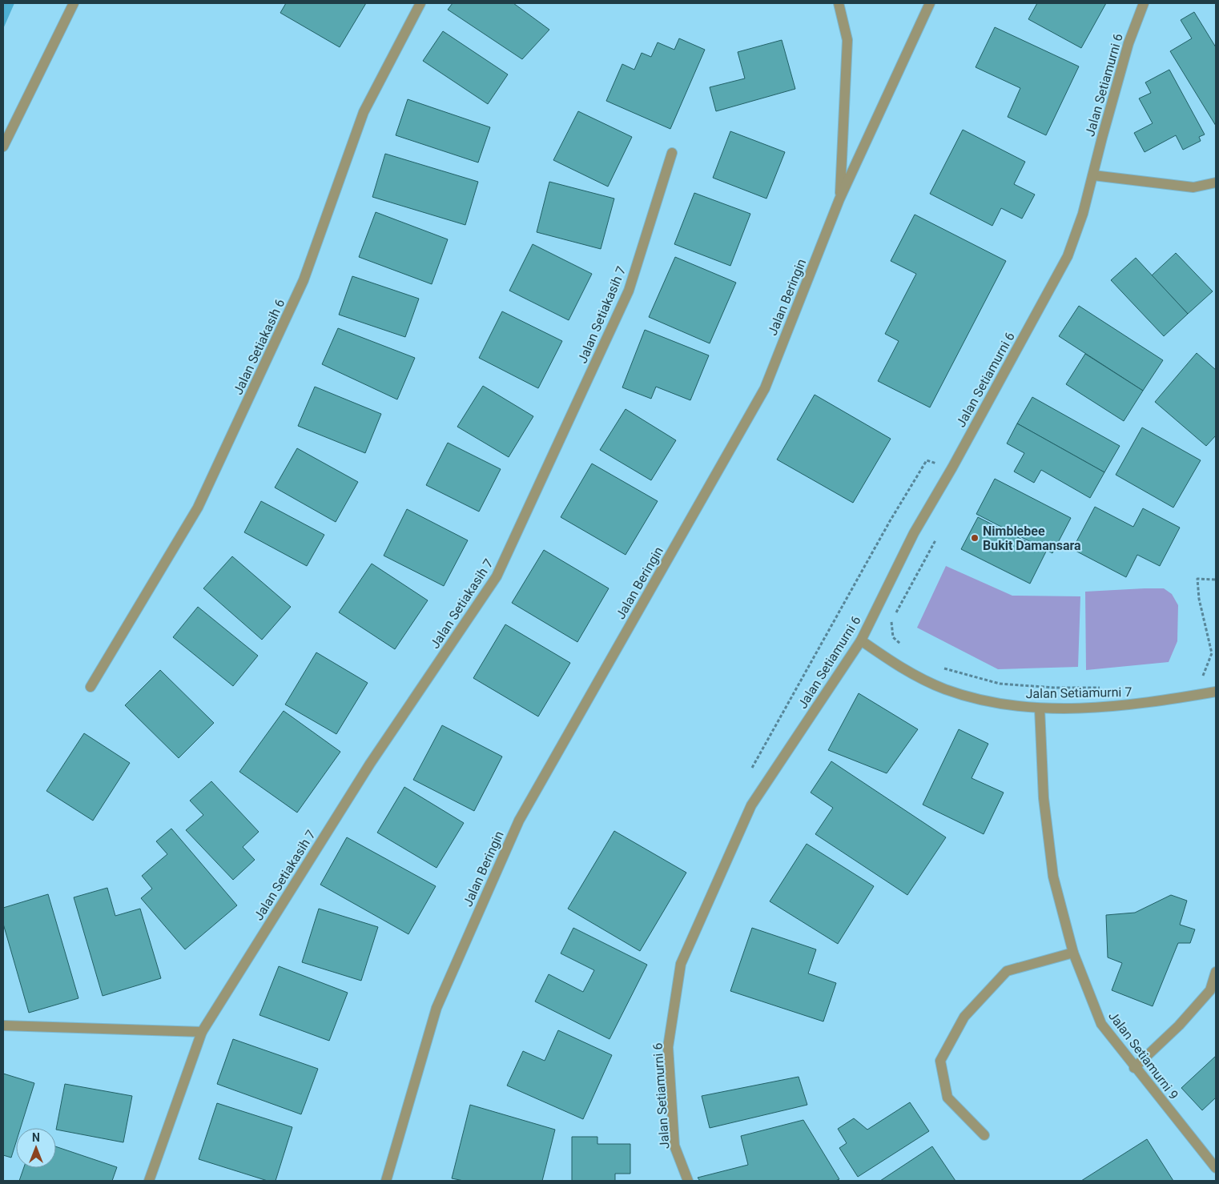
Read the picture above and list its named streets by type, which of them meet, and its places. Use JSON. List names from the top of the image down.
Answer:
{
  "streets": {
    "street": [
      "Jalan Setiamurni 6",
      "Jalan Beringin",
      "Jalan Setiakasih 7",
      "Jalan Setiakasih 6",
      "Jalan Setiamurni 7",
      "Jalan Setiamurni 9"
    ]
  },
  "crossings": [
    ["Jalan Setiamurni 6", "Jalan Setiamurni 7"],
    ["Jalan Setiamurni 7", "Jalan Setiamurni 9"]
  ],
  "places": ["Nimblebee Bukit Damansara"],
  "north": "top"
}
